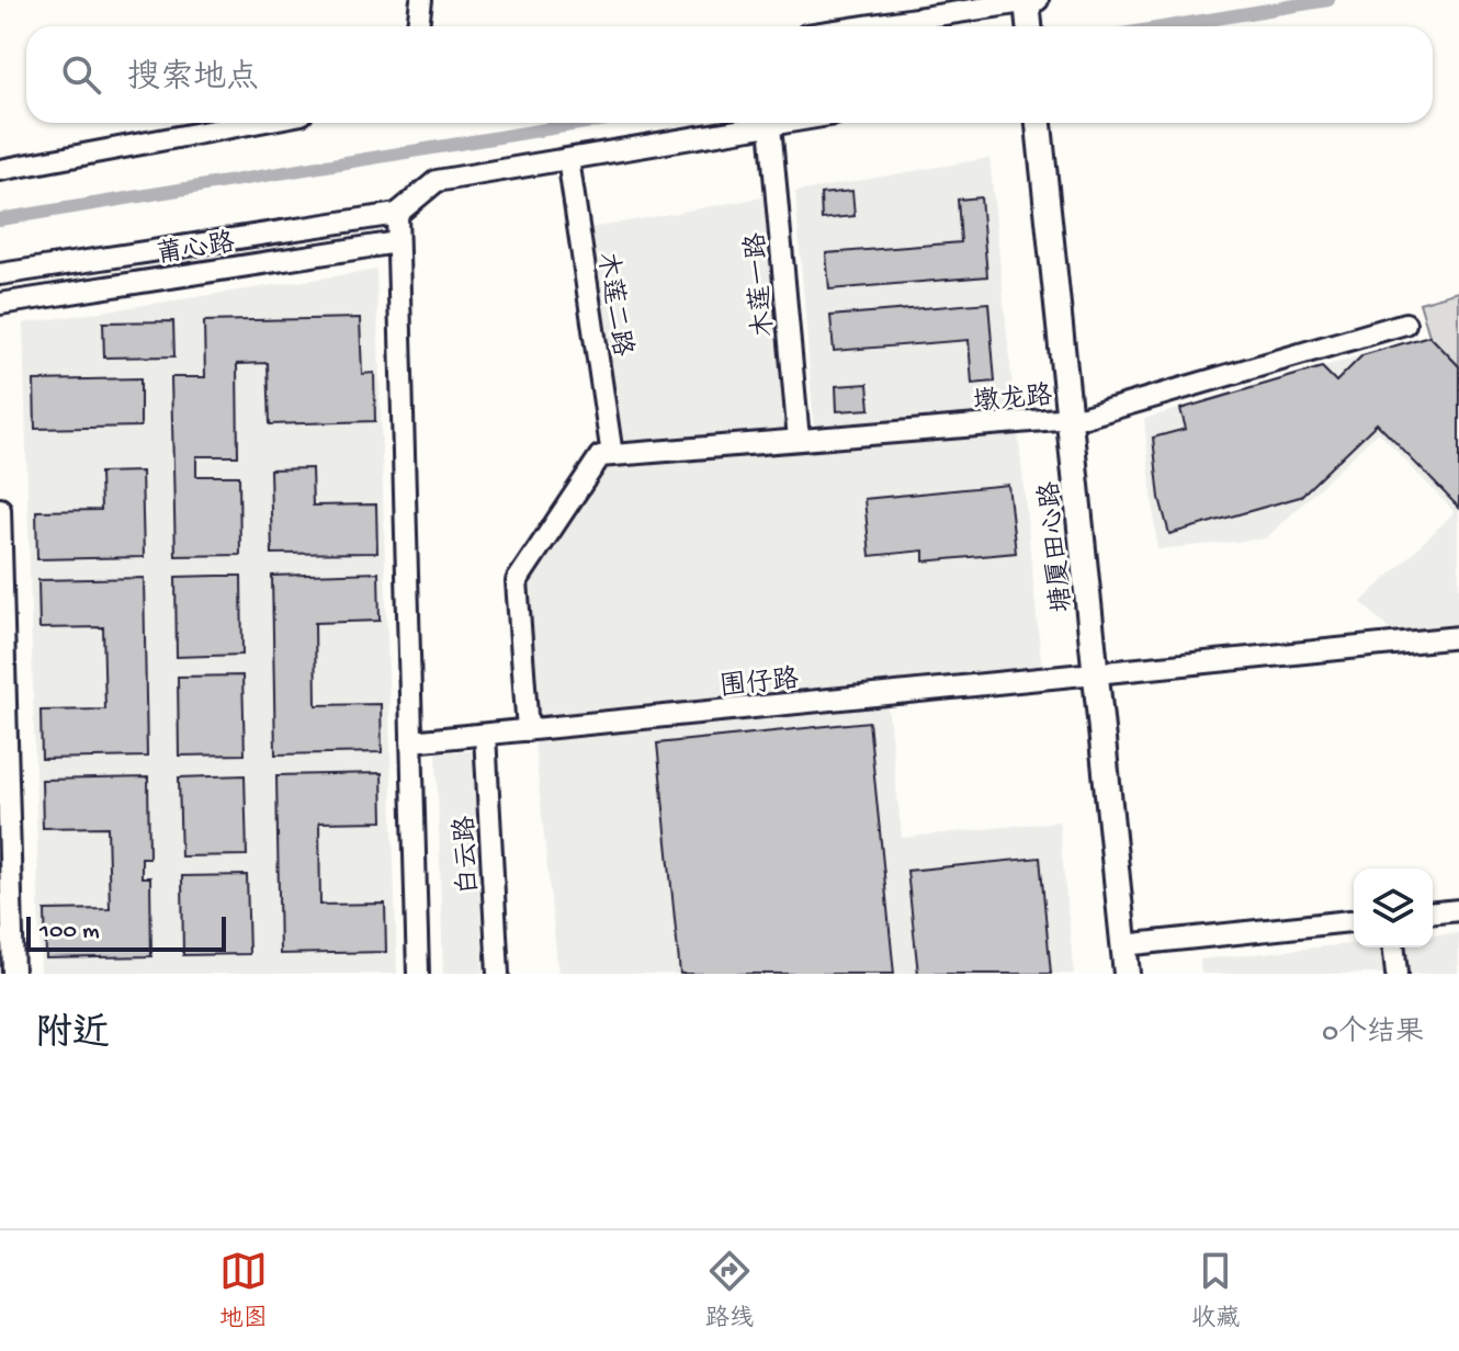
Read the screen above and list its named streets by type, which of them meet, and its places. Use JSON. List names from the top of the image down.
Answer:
{
  "streets": {
    "main road": ["塘厦田心路"],
    "street": [
      "莆心路",
      "木莲一路",
      "木莲二路",
      "墩龙路",
      "围仔路",
      "白云路"
    ]
  },
  "crossings": [
    ["木莲一路", "墩龙路"],
    ["木莲二路", "墩龙路"],
    ["墩龙路", "塘厦田心路"],
    ["塘厦田心路", "围仔路"],
    ["围仔路", "白云路"]
  ],
  "scale_bar": "100 m",
  "page": {
    "search": "搜索地点",
    "scale": "100 m",
    "heading": ["附近", "0个结果"],
    "nav": ["地图", "路线", "收藏"]
  }
}
